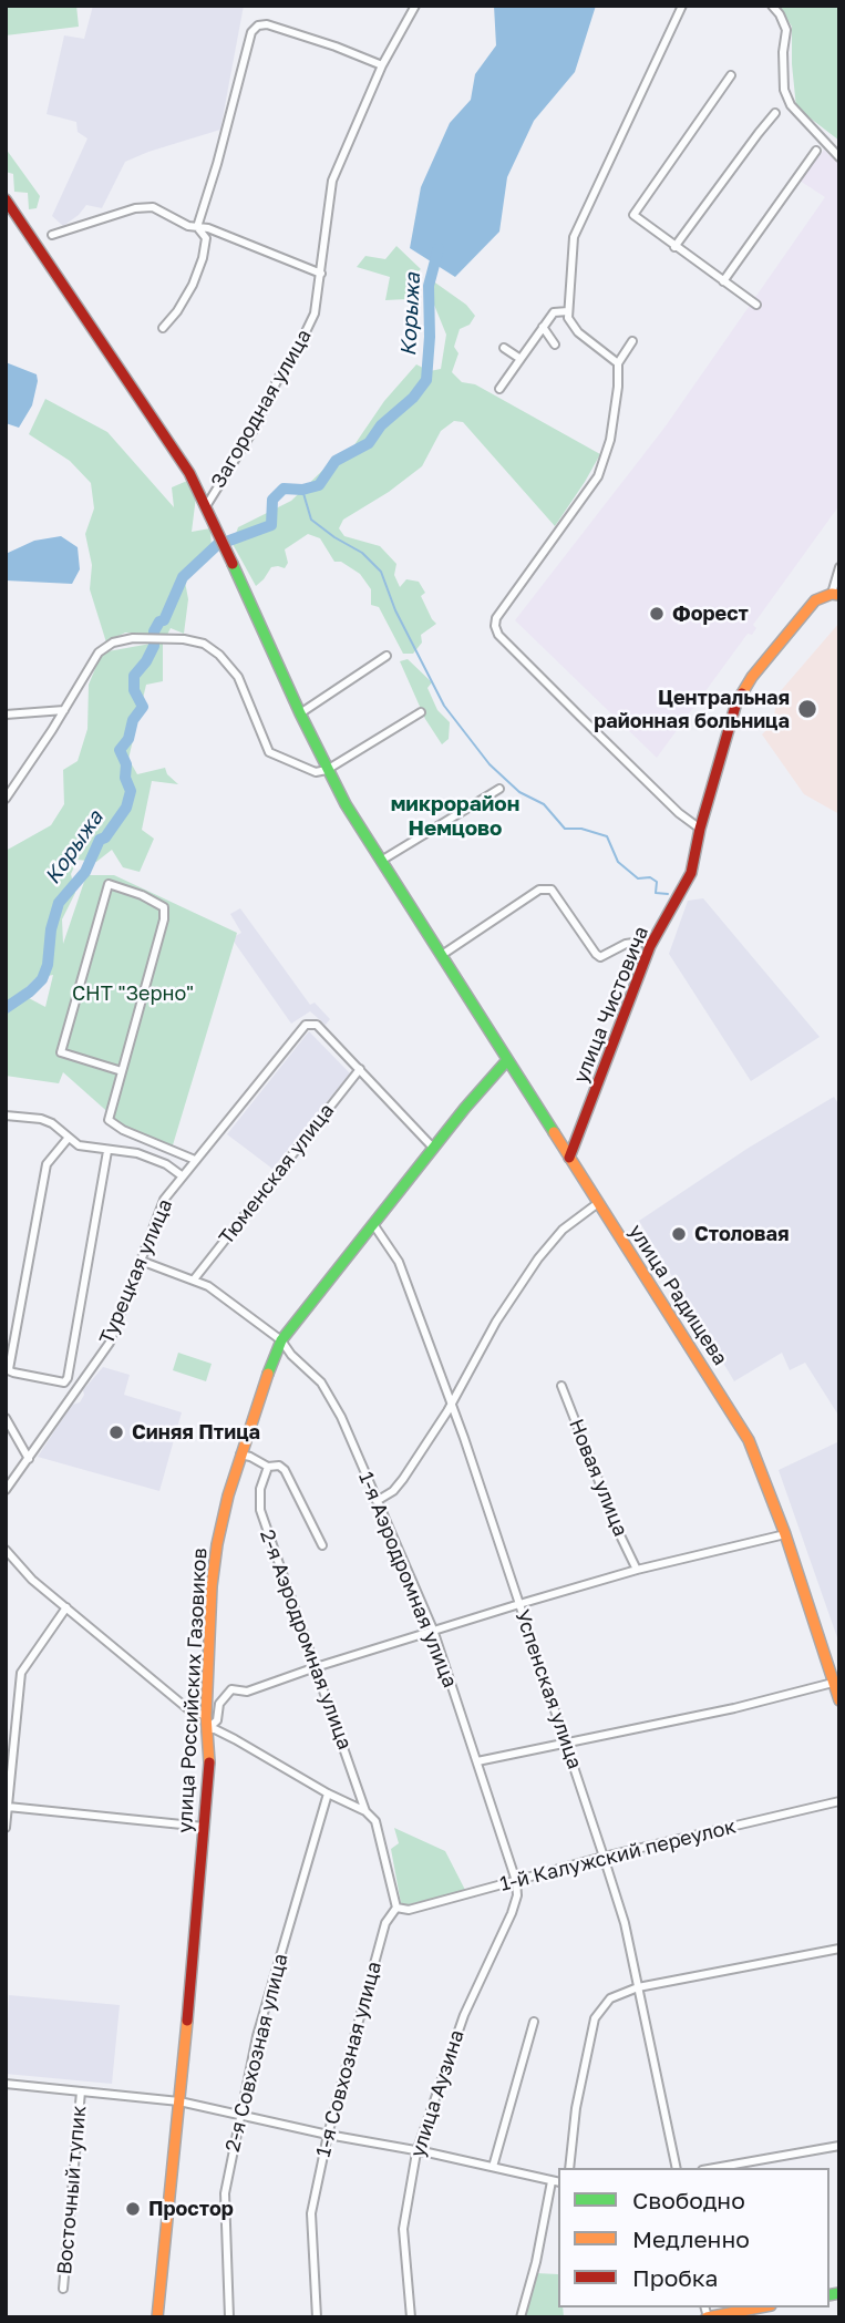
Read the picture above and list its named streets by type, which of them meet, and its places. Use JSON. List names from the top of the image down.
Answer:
{
  "streets": {
    "main road": ["улица Чистовича", "улица Радищева", "улица Российских Газовиков"],
    "street": [
      "Загородная улица",
      "Тюменская улица",
      "Турецкая улица",
      "Новая улица",
      "1-я Аэродромная улица",
      "2-я Аэродромная улица",
      "Успенская улица",
      "1-й Калужский переулок",
      "2-я Совхозная улица",
      "1-я Совхозная улица",
      "улица Аузина",
      "Восточный тупик"
    ]
  },
  "crossings": [
    ["Загородная улица", "улица Радищева"],
    ["улица Чистовича", "улица Радищева"],
    ["Тюменская улица", "Турецкая улица"],
    ["Тюменская улица", "1-я Аэродромная улица"],
    ["Турецкая улица", "1-я Аэродромная улица"],
    ["улица Радищева", "улица Российских Газовиков"],
    ["1-я Аэродромная улица", "улица Российских Газовиков"],
    ["1-я Аэродромная улица", "1-й Калужский переулок"],
    ["1-я Аэродромная улица", "улица Аузина"],
    ["Успенская улица", "улица Российских Газовиков"],
    ["Успенская улица", "1-й Калужский переулок"],
    ["1-й Калужский переулок", "1-я Совхозная улица"],
    ["1-й Калужский переулок", "улица Аузина"]
  ],
  "districts": ["микрорайон Немцово"],
  "water": ["Корыжа"],
  "parks": ["СНТ \"Зерно\""],
  "places": [
    "Форест",
    "Центральная районная больница",
    "Столовая",
    "Синяя Птица",
    "Простор"
  ],
  "legend": ["Свободно", "Медленно", "Пробка"]
}
